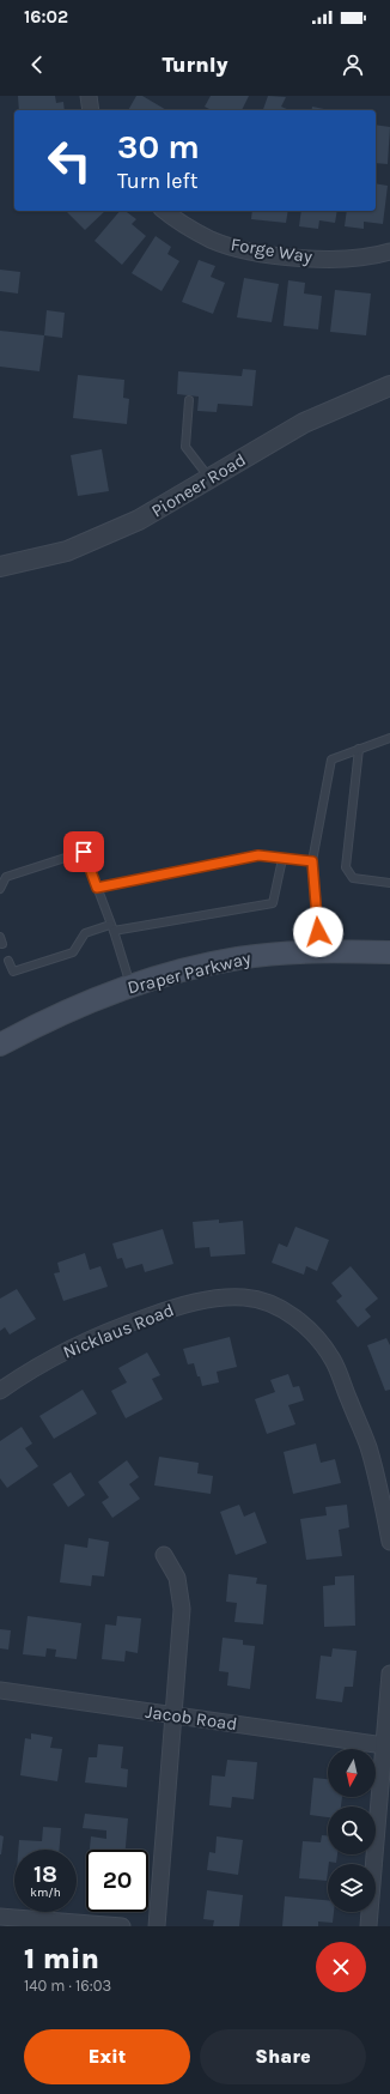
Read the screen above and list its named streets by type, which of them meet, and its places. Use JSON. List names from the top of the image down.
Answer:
{
  "streets": {
    "main road": ["Draper Parkway"],
    "street": [
      "Forge Way",
      "Pioneer Road",
      "Nicklaus Road",
      "Jacob Road"
    ]
  },
  "north": "bottom",
  "page": {
    "status": "16:02",
    "header": "Turnly",
    "turn": ["30 m", "Turn left"],
    "speed": "18 km/h",
    "limit": "20",
    "heading": ["1 min", "140 m · 16:03"],
    "buttons": ["Exit", "Share"]
  }
}
